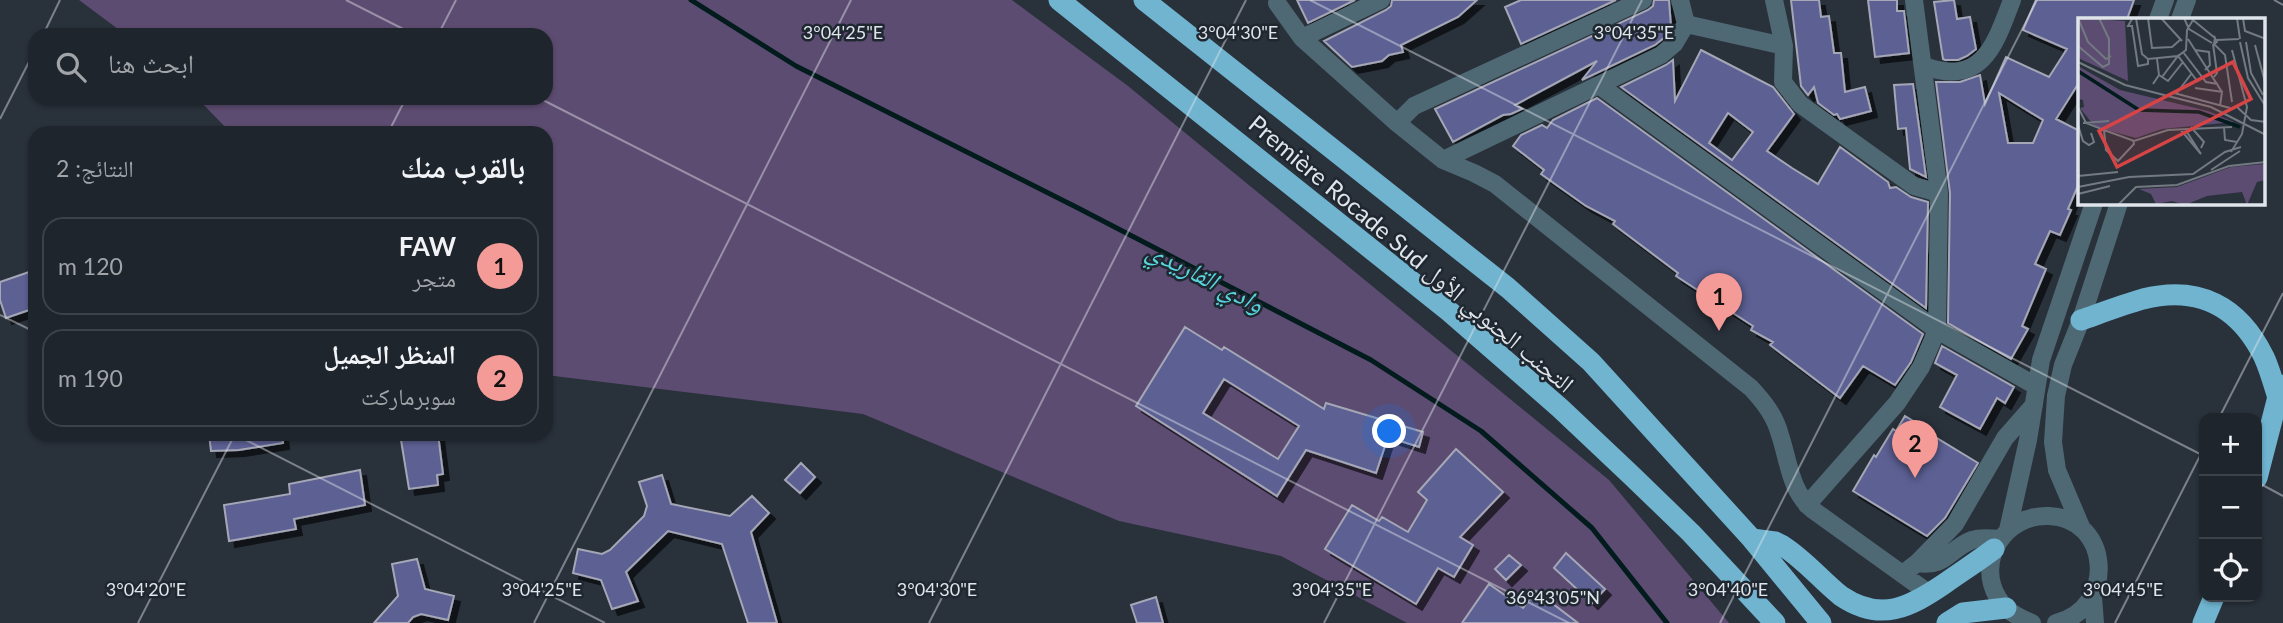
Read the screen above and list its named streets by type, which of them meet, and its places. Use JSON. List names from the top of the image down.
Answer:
{
  "streets": {
    "highway": ["Première Rocade Sud التجنب الجنوبي الأول"]
  },
  "water": ["وادي القاريدي"],
  "page": {
    "search": "ابحث هنا",
    "heading": ["بالقرب منك", "النتائج: 2"],
    "list": [
      {
        "mark": "1",
        "name": "FAW",
        "note": "متجر",
        "value": "120 m"
      },
      {
        "mark": "2",
        "name": "المنظر الجميل",
        "note": "سوبرماركت",
        "value": "190 m"
      }
    ],
    "pins": ["1", "2"],
    "map_buttons": ["+", "−"]
  },
  "coordinates": [
    "3°04'25\"E",
    "3°04'30\"E",
    "3°04'35\"E",
    "3°04'20\"E",
    "3°04'40\"E",
    "3°04'45\"E",
    "36°43'05\"N"
  ]
}
